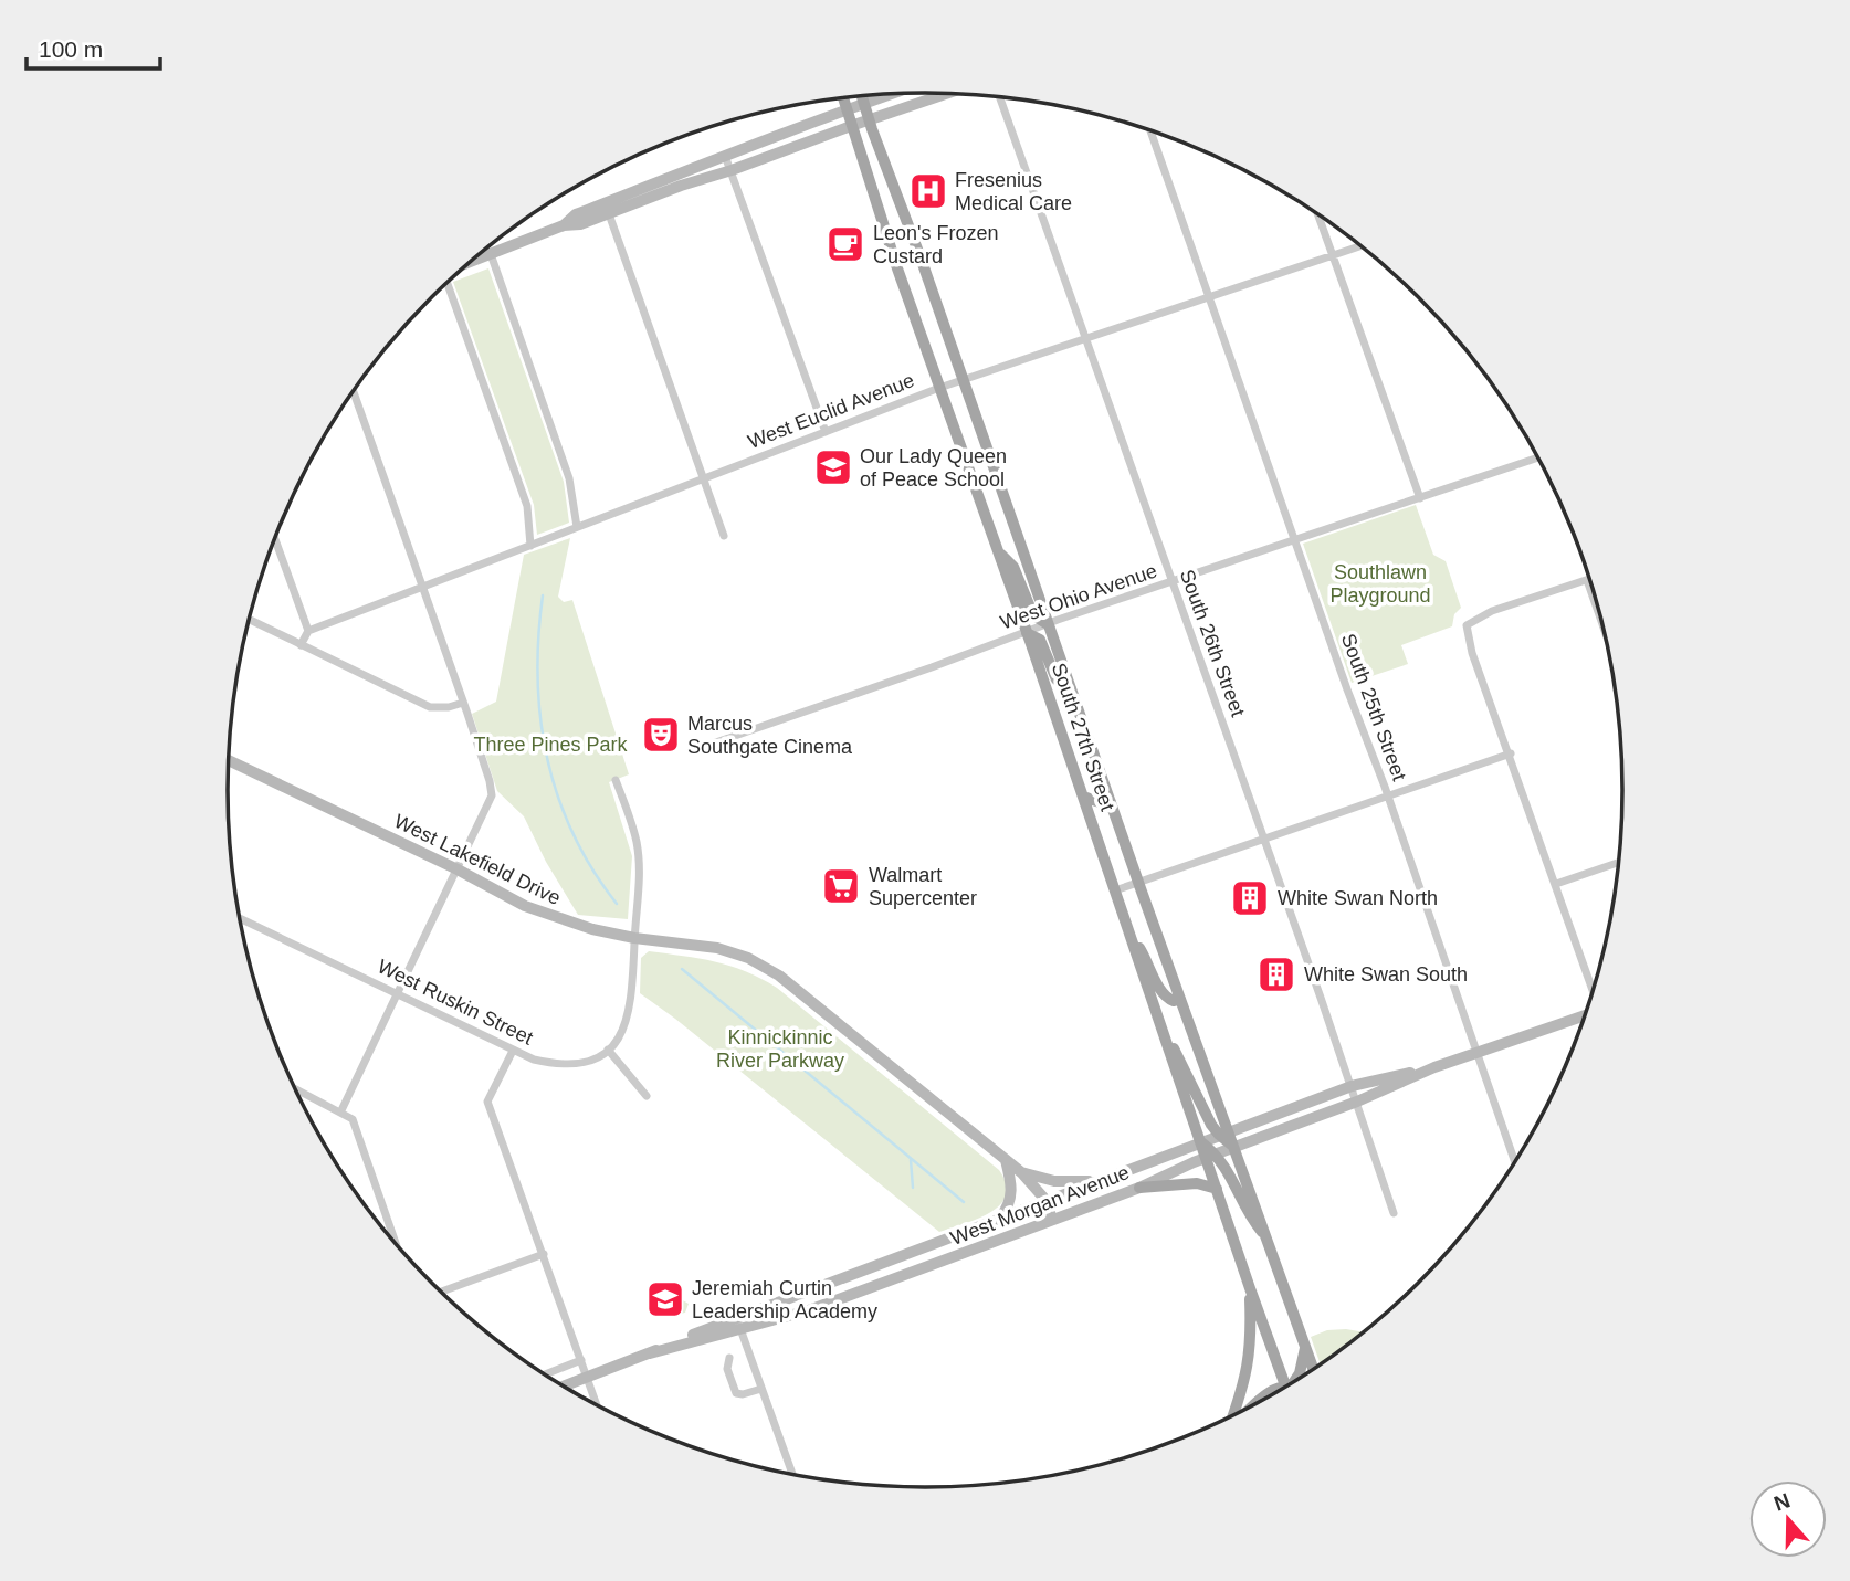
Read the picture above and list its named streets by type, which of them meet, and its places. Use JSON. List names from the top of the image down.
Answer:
{
  "streets": {
    "main road": ["South 27th Street"],
    "street": [
      "West Euclid Avenue",
      "West Ohio Avenue",
      "South 26th Street",
      "South 25th Street",
      "West Lakefield Drive",
      "West Ruskin Street",
      "West Morgan Avenue"
    ]
  },
  "crossings": [
    ["West Euclid Avenue", "South 26th Street"],
    ["West Euclid Avenue", "South 25th Street"],
    ["West Euclid Avenue", "South 27th Street"],
    ["West Ohio Avenue", "South 26th Street"],
    ["West Ohio Avenue", "South 25th Street"],
    ["West Ohio Avenue", "South 27th Street"],
    ["South 26th Street", "West Morgan Avenue"],
    ["South 25th Street", "West Morgan Avenue"],
    ["South 27th Street", "West Morgan Avenue"],
    ["West Lakefield Drive", "West Morgan Avenue"]
  ],
  "parks": ["Southlawn Playground", "Three Pines Park", "Kinnickinnic River Parkway"],
  "places": {
    "hospital": ["Fresenius Medical Care"],
    "cafe": ["Leon's Frozen Custard"],
    "school or university": ["Our Lady Queen of Peace School", "Jeremiah Curtin Leadership Academy"],
    "theatre": ["Marcus Southgate Cinema"],
    "supermarket": ["Walmart Supercenter"],
    "building": ["White Swan North", "White Swan South"]
  },
  "scale_bar": "100 m",
  "north": "top"
}
